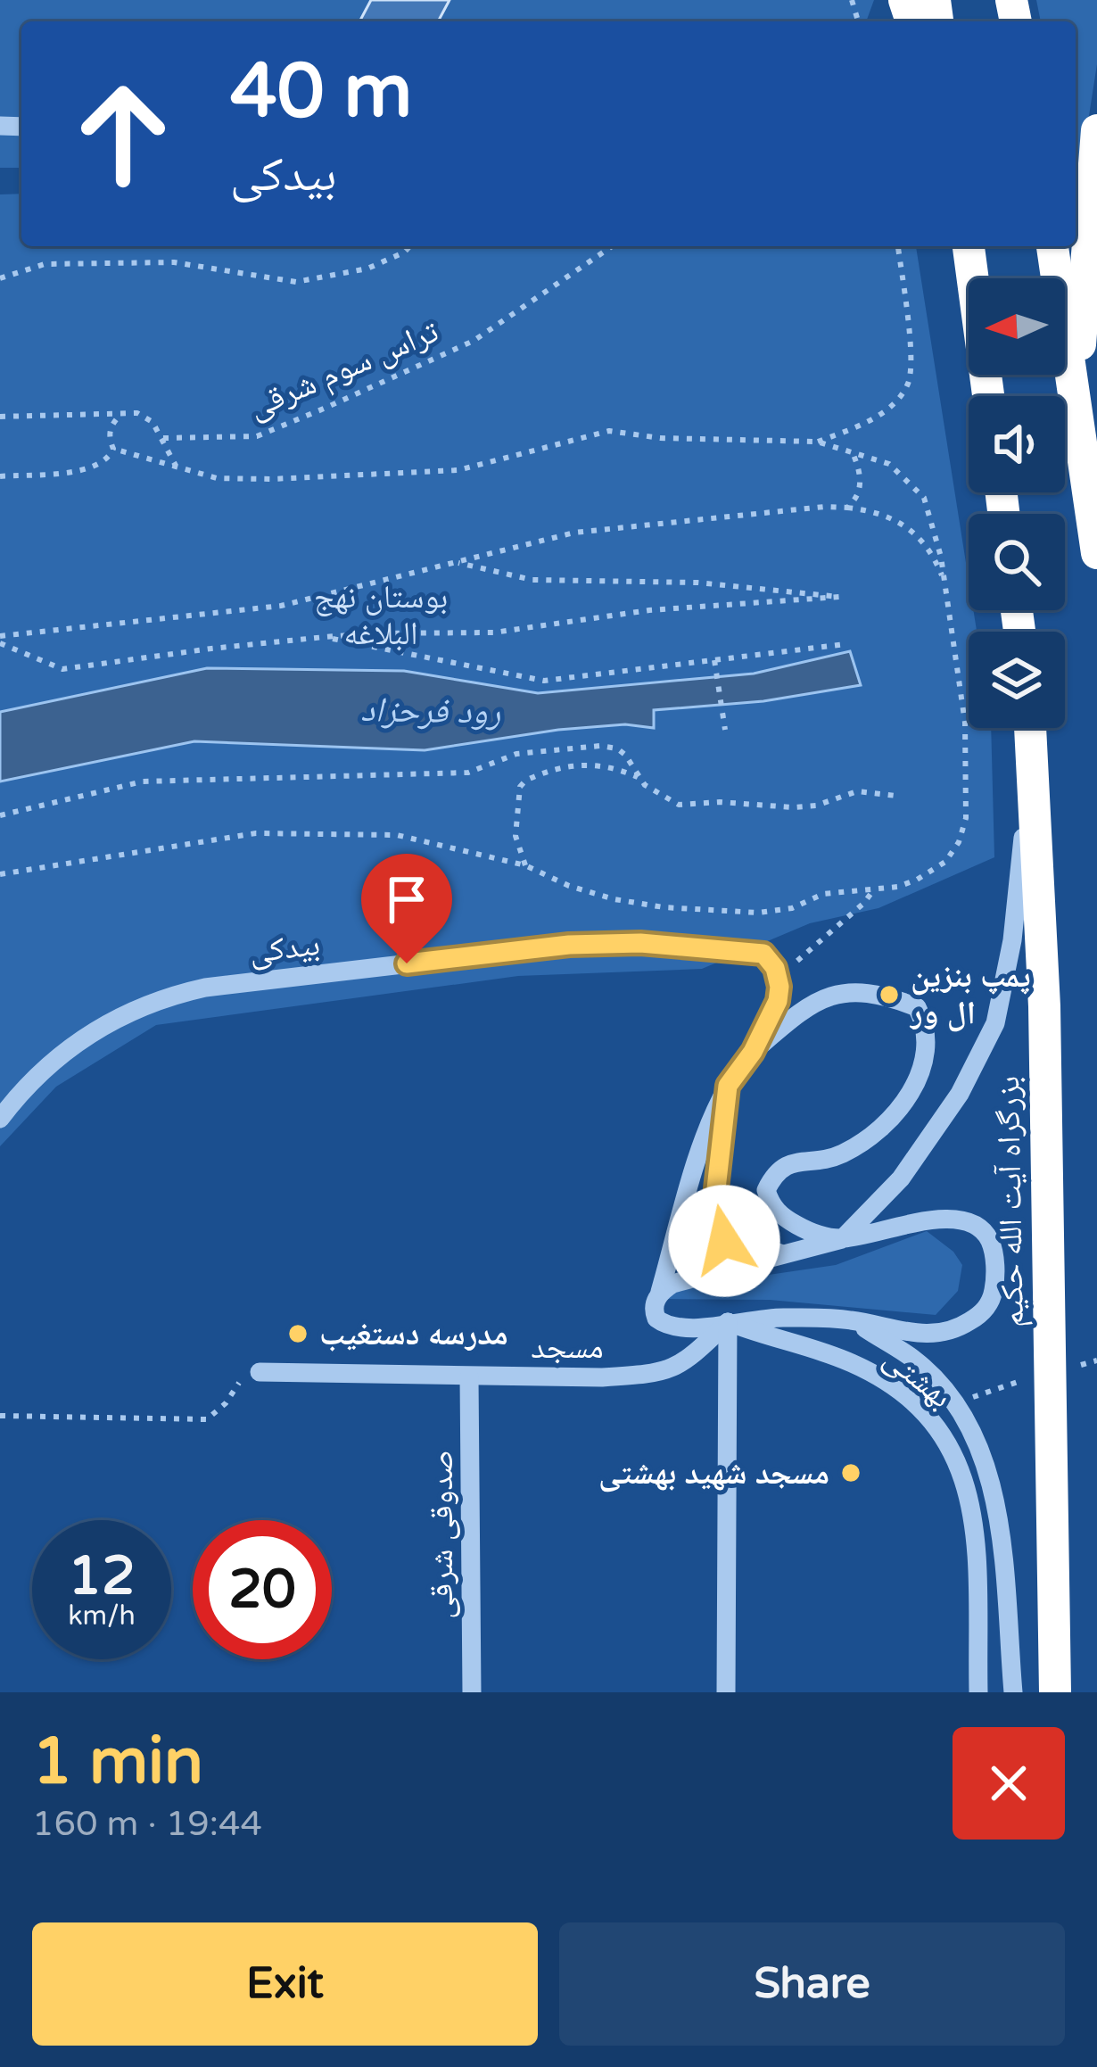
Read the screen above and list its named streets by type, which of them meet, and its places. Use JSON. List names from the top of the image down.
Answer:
{
  "streets": {
    "highway": ["بزرگراه آیت الله حکیم"],
    "street": [
      "بیدکی",
      "مسجد",
      "بهشتی",
      "صدوقی شرقی"
    ],
    "path": ["تراس سوم شرقی"]
  },
  "crossings": [
    ["مسجد", "بهشتی"],
    ["مسجد", "صدوقی شرقی"]
  ],
  "water": ["رود فرحزاد"],
  "parks": ["بوستان نهج البلاغه"],
  "places": ["پمپ بنزین ال ور", "مدرسه دستغیب", "مسجد شهید بهشتی"],
  "north": "left",
  "page": {
    "turn": ["40 m", "بیدکی"],
    "speed": "12 km/h",
    "limit": "20",
    "heading": ["1 min", "160 m · 19:44"],
    "buttons": ["Exit", "Share"]
  }
}
